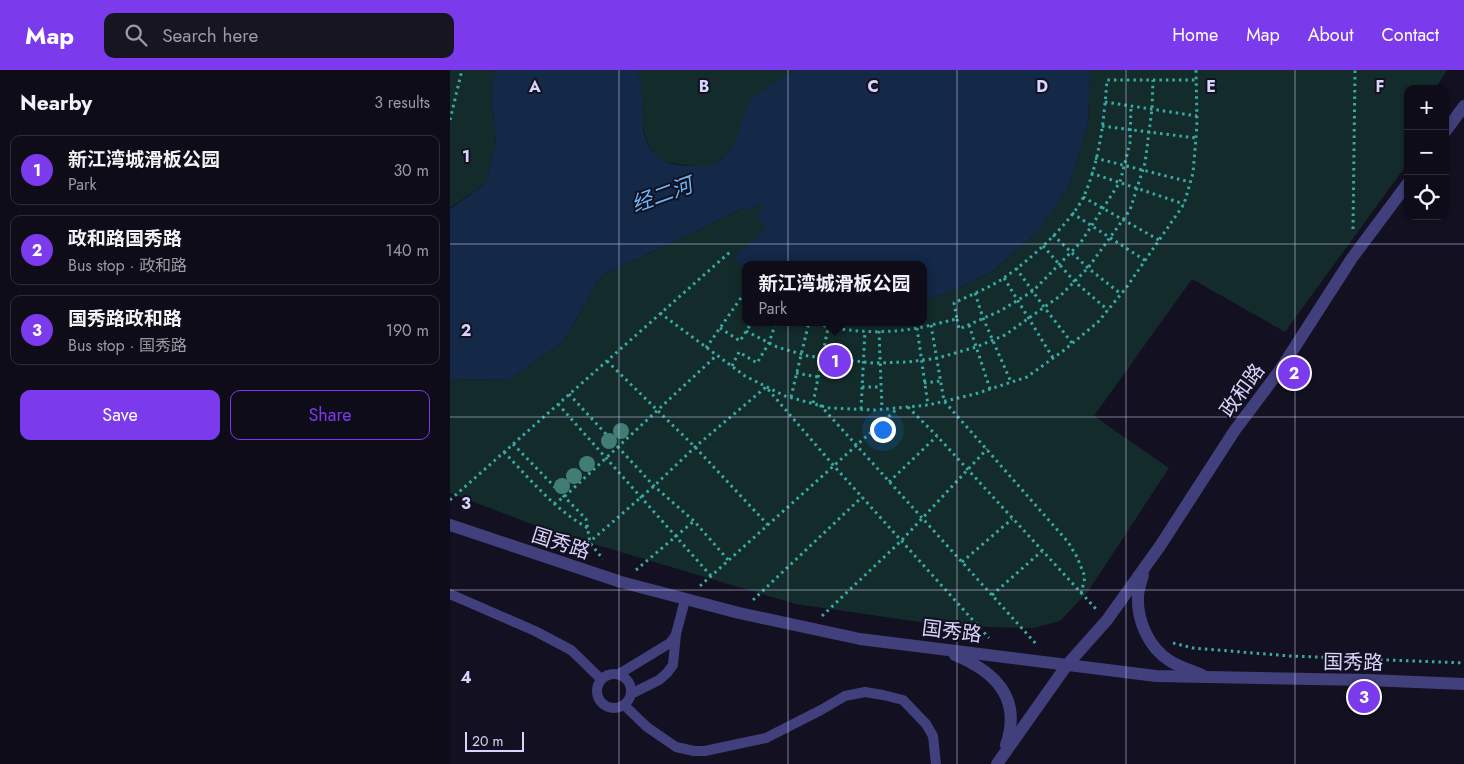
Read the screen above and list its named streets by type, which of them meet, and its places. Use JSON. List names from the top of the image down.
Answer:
{
  "streets": {
    "street": ["政和路", "国秀路"]
  },
  "crossings": [
    ["政和路", "国秀路"]
  ],
  "water": ["经二河"],
  "scale_bar": "20 m",
  "page": {
    "header": "Map",
    "search": "Search here",
    "nav": [
      "Home",
      "Map",
      "About",
      "Contact"
    ],
    "heading": ["Nearby", "3 results"],
    "map_buttons": ["+", "−"],
    "list": [
      {
        "mark": "1",
        "name": "新江湾城滑板公园",
        "note": "Park",
        "value": "30 m"
      },
      {
        "mark": "2",
        "name": "政和路国秀路",
        "note": "Bus stop · 政和路",
        "value": "140 m"
      },
      {
        "mark": "3",
        "name": "国秀路政和路",
        "note": "Bus stop · 国秀路",
        "value": "190 m"
      }
    ],
    "popup": ["新江湾城滑板公园", "Park"],
    "pins": ["1", "2", "3"],
    "buttons": ["Save", "Share"],
    "scale": "20 m"
  },
  "grid": {
    "columns": [
      "A",
      "B",
      "C",
      "D",
      "E",
      "F"
    ],
    "rows": [
      "1",
      "2",
      "3",
      "4"
    ]
  }
}
